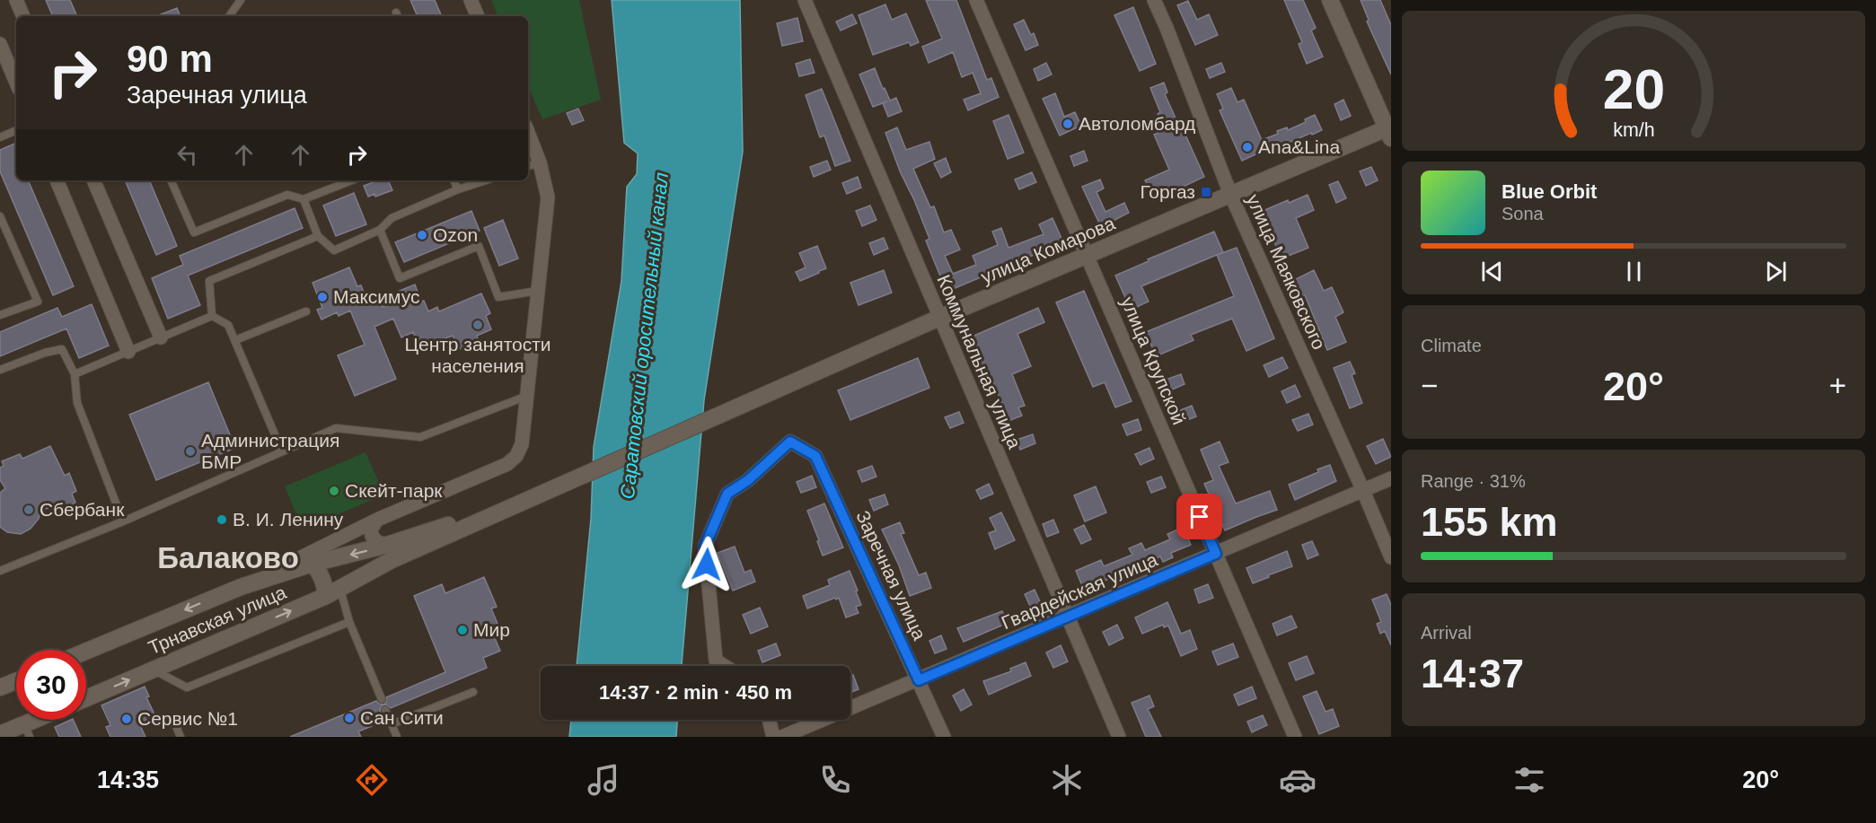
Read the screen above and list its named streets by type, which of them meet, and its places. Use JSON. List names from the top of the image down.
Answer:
{
  "streets": {
    "main road": ["улица Комарова", "Трнавская улица"],
    "street": [
      "улица Маяковского",
      "улица Крупской",
      "Коммунальная улица",
      "Заречная улица",
      "Гвардейская улица"
    ]
  },
  "crossings": [
    ["улица Комарова", "улица Маяковского"],
    ["улица Комарова", "улица Крупской"],
    ["улица Комарова", "Коммунальная улица"],
    ["улица Комарова", "Трнавская улица"],
    ["улица Маяковского", "Гвардейская улица"],
    ["улица Крупской", "Гвардейская улица"],
    ["Коммунальная улица", "Гвардейская улица"],
    ["Заречная улица", "Гвардейская улица"]
  ],
  "districts": ["Балаково"],
  "water": ["Саратовский оросительный канал"],
  "places": {
    "other": [
      "Автоломбард",
      "Ana&Lina",
      "Ozon",
      "Максимус",
      "Центр занятости населения",
      "Администрация БМР",
      "Скейт-парк",
      "Сбербанк",
      "В. И. Ленину",
      "Мир",
      "Сан Сити",
      "Сервис №1"
    ],
    "transit": ["Горгаз"]
  },
  "page": {
    "turn": ["90 m", "Заречная улица"],
    "song": ["Blue Orbit", "Sona"],
    "tile": [
      "Climate",
      ["Range · 31%", "155 km"],
      ["Arrival", "14:37"]
    ],
    "heat": ["−", "20°", "+"],
    "limit": "30",
    "trip": "14:37 · 2 min · 450 m",
    "tabs": ["14:35", "20°"],
    "gauge": ["20", "km/h"]
  }
}
